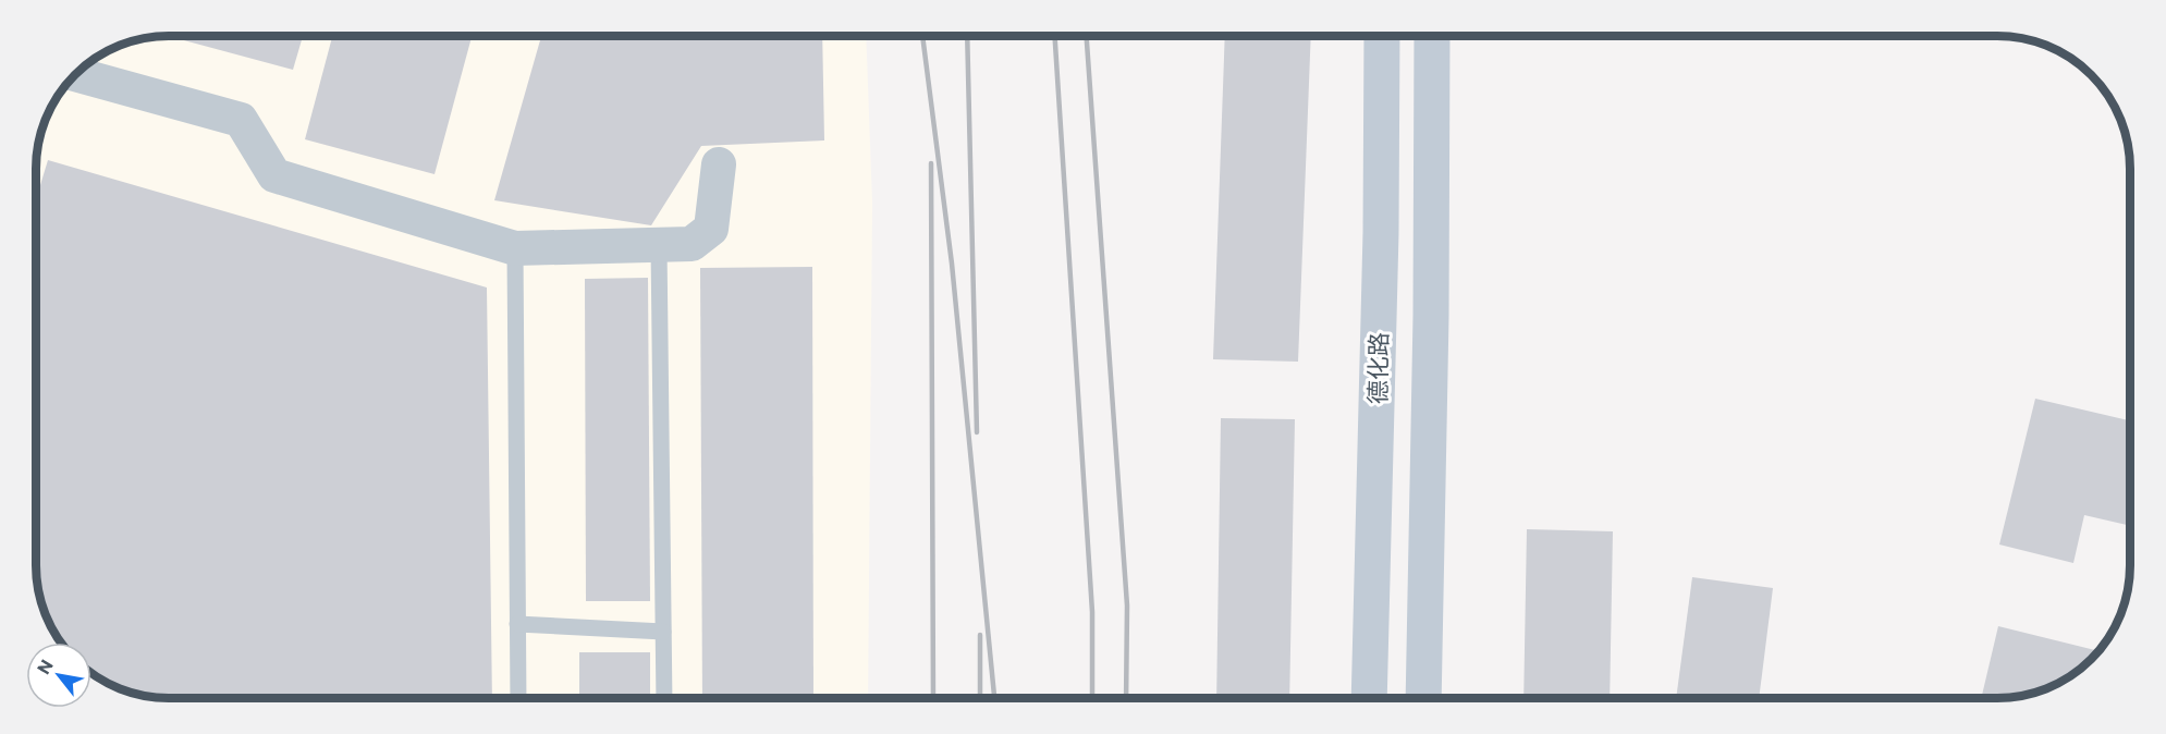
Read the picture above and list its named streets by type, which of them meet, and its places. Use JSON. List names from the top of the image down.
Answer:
{
  "streets": {
    "main road": ["德化路"]
  },
  "north": "top left"
}
